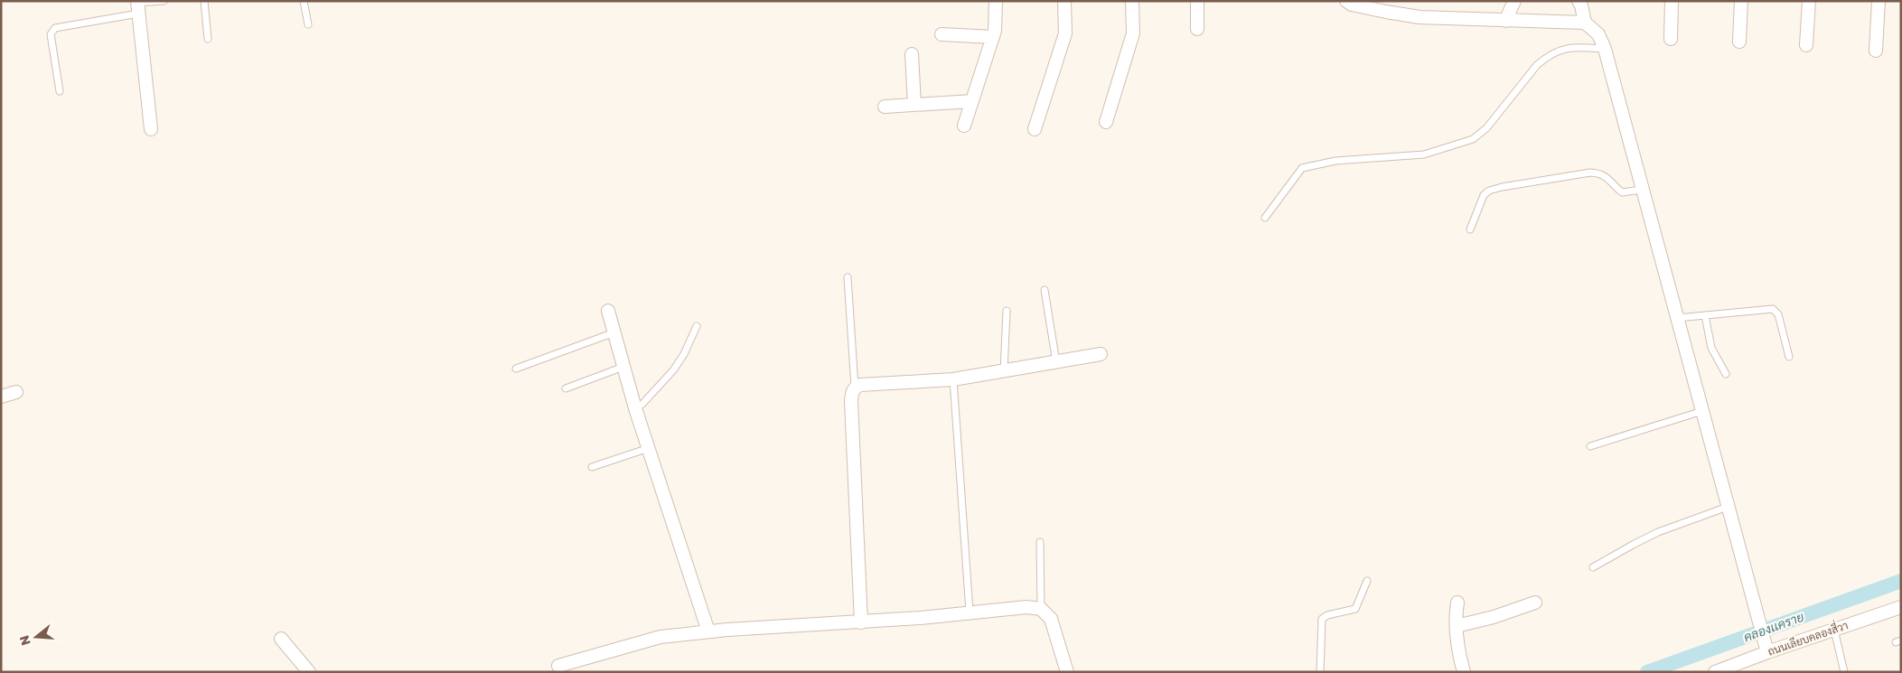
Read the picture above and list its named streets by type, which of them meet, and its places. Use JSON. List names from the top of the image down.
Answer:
{
  "streets": {
    "street": ["ถนนเลียบคลองสี่วา"]
  },
  "water": ["คลองเเคราย"],
  "north": "left"
}
